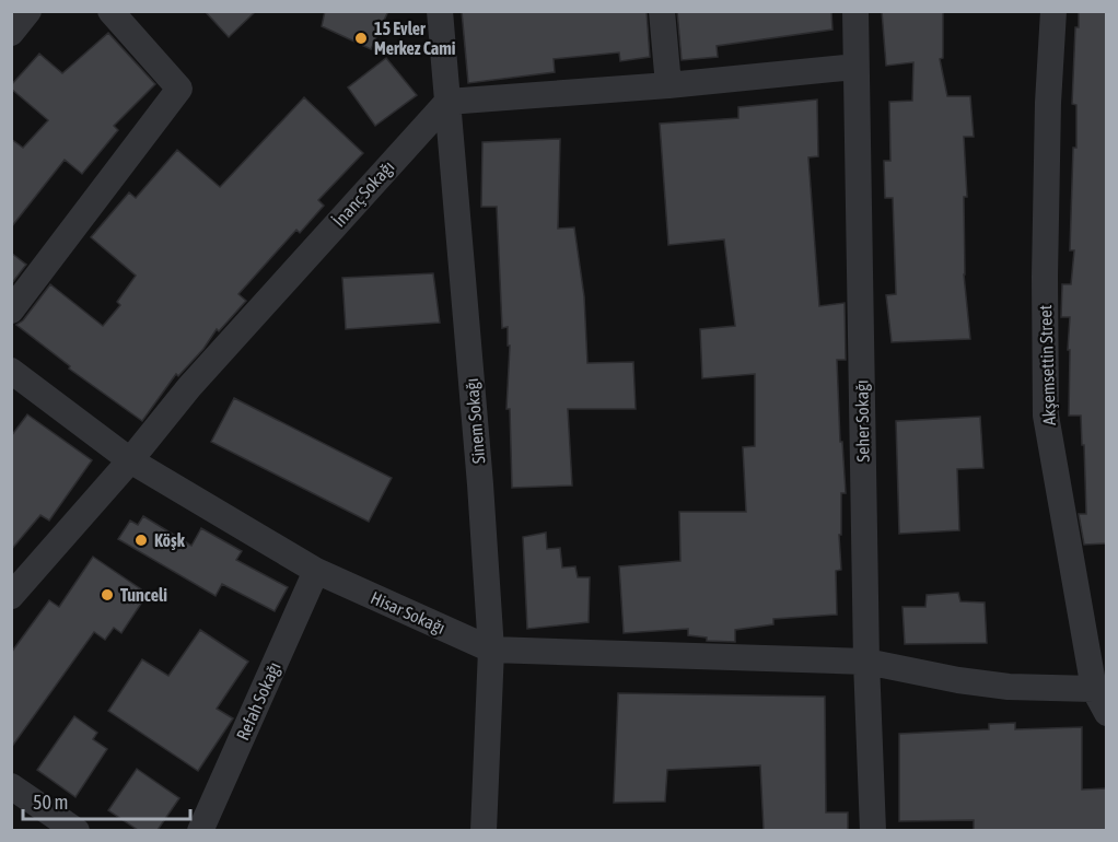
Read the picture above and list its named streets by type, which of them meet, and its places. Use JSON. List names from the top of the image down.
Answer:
{
  "streets": {
    "street": [
      "İnanç Sokağı",
      "Akşemsettin Street",
      "Sinem Sokağı",
      "Seher Sokağı",
      "Hisar Sokağı",
      "Refah Sokağı"
    ]
  },
  "crossings": [
    ["İnanç Sokağı", "Sinem Sokağı"],
    ["İnanç Sokağı", "Hisar Sokağı"],
    ["Akşemsettin Street", "Hisar Sokağı"],
    ["Sinem Sokağı", "Hisar Sokağı"],
    ["Seher Sokağı", "Hisar Sokağı"],
    ["Hisar Sokağı", "Refah Sokağı"]
  ],
  "places": ["15 Evler Merkez Cami", "Köşk", "Tunceli"],
  "scale_bar": "50 m"
}
